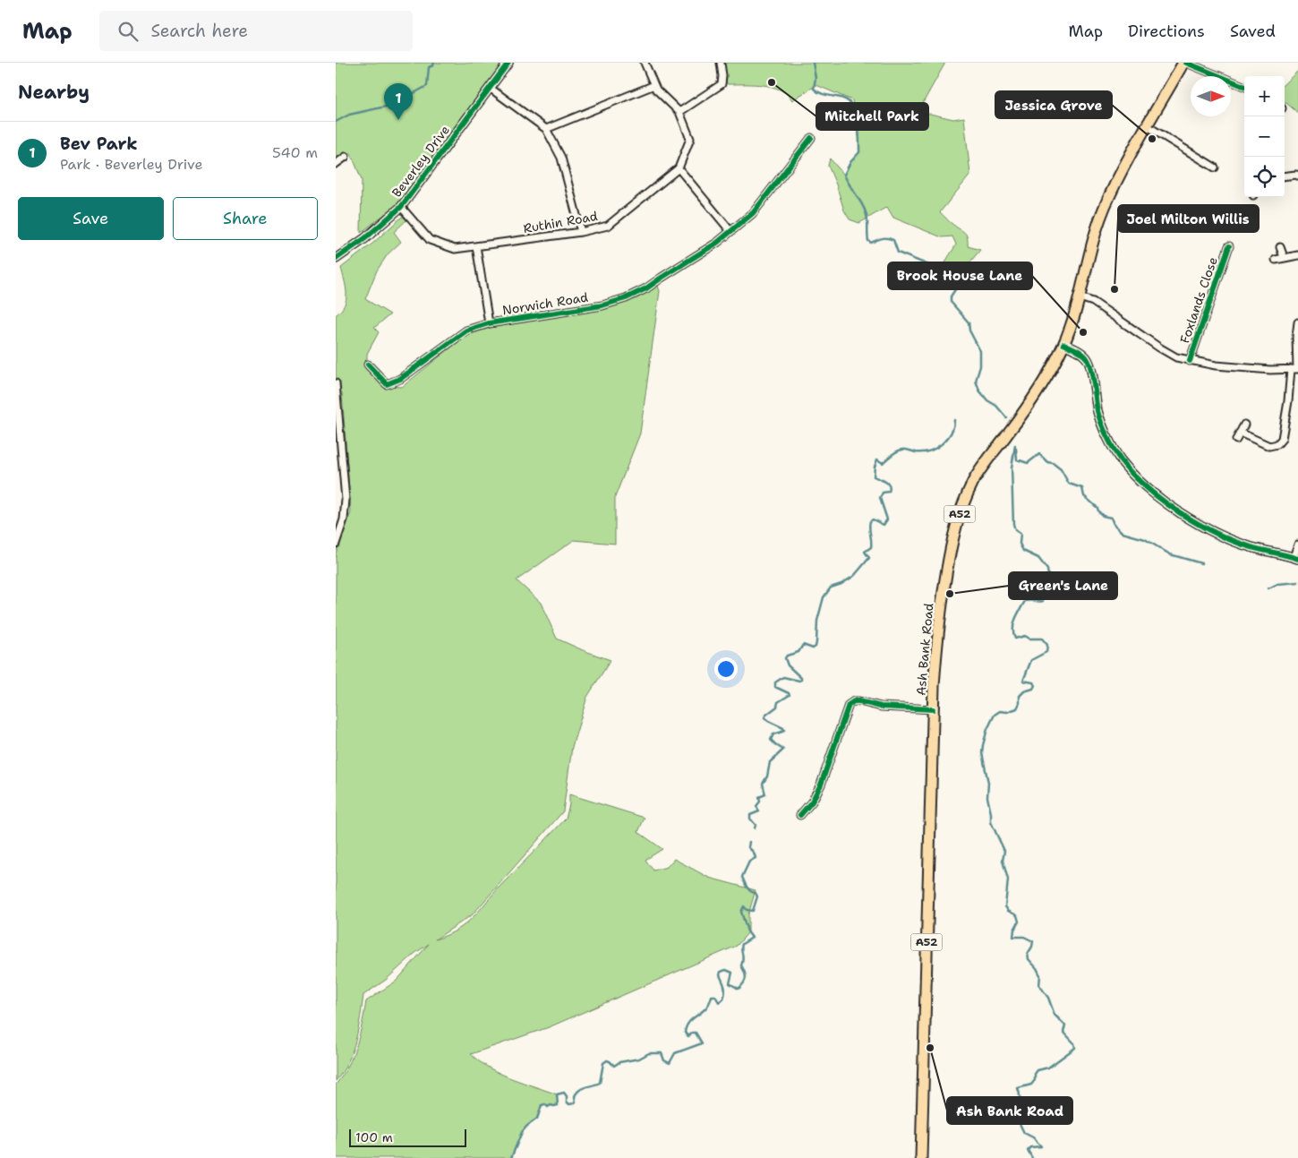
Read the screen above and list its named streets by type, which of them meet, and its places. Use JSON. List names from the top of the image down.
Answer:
{
  "streets": {
    "highway": ["A52", "Ash Bank Road"],
    "street": [
      "Beverley Drive",
      "Ruthin Road",
      "Foxlands Close",
      "Norwich Road"
    ]
  },
  "crossings": [
    ["Beverley Drive", "Ruthin Road"],
    ["A52", "Ash Bank Road"]
  ],
  "places": [
    "Mitchell Park",
    "Jessica Grove",
    "Joel Milton Willis",
    "Brook House Lane",
    "Green's Lane",
    "Ash Bank Road"
  ],
  "scale_bar": "100 m",
  "north": "right",
  "page": {
    "header": "Map",
    "search": "Search here",
    "nav": ["Map", "Directions", "Saved"],
    "heading": "Nearby",
    "map_buttons": ["+", "−"],
    "pins": "1",
    "list": [
      {
        "mark": "1",
        "name": "Bev Park",
        "note": "Park · Beverley Drive",
        "value": "540 m"
      }
    ],
    "buttons": ["Save", "Share"],
    "scale": "100 m"
  }
}
